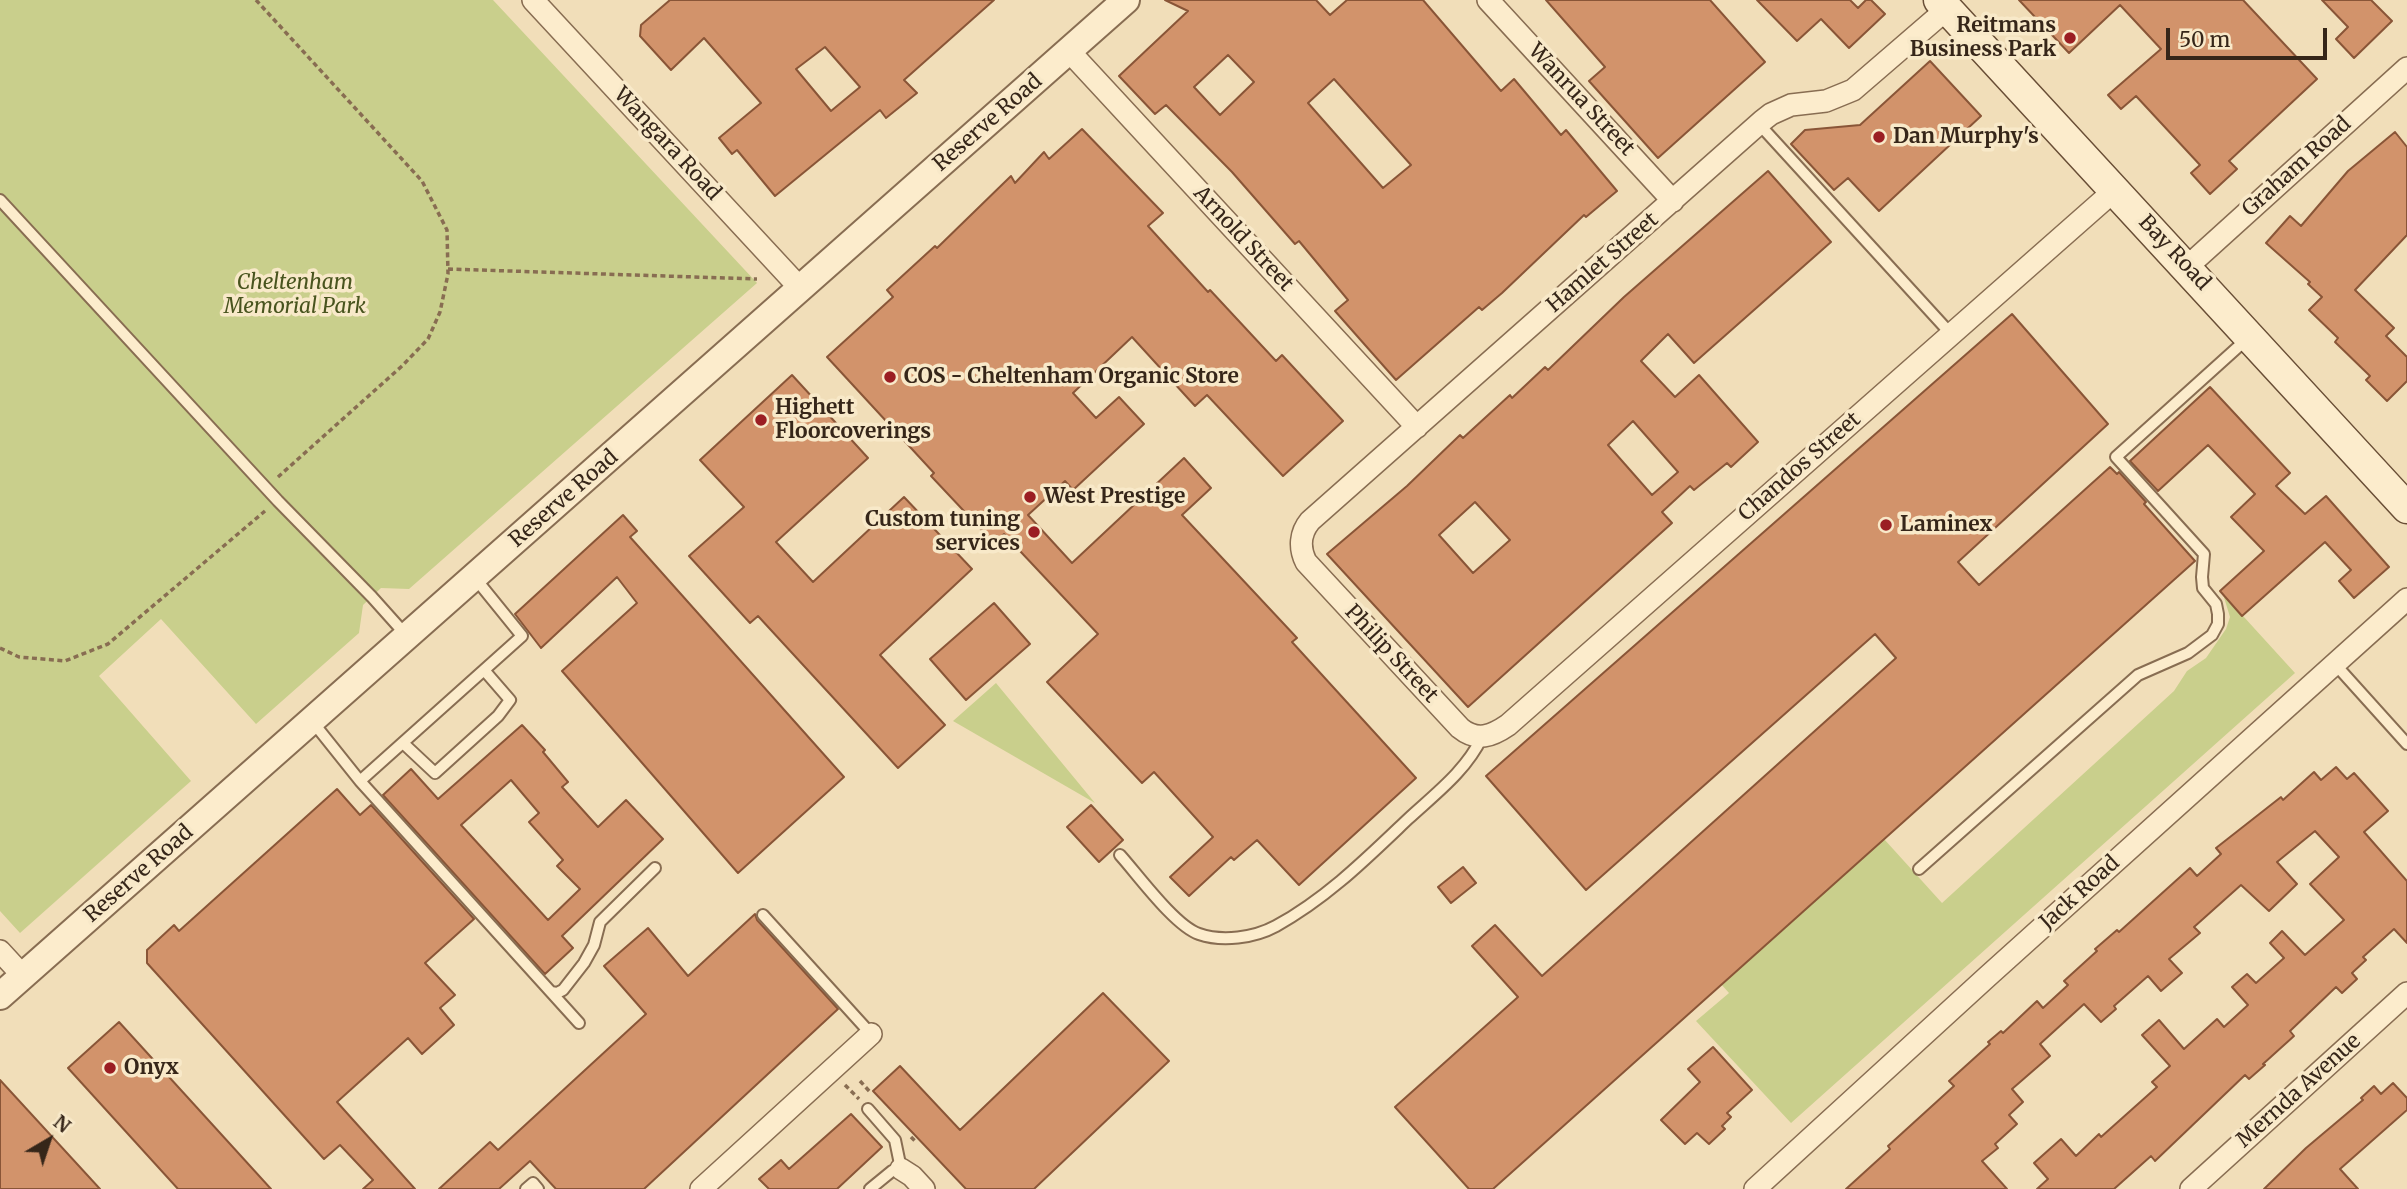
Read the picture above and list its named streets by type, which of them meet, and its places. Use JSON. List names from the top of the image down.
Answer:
{
  "streets": {
    "main road": ["Bay Road"],
    "street": [
      "Wanrua Street",
      "Reserve Road",
      "Wangara Road",
      "Graham Road",
      "Arnold Street",
      "Hamlet Street",
      "Chandos Street",
      "Philip Street",
      "Jack Road",
      "Mernda Avenue"
    ]
  },
  "crossings": [
    ["Wanrua Street", "Hamlet Street"],
    ["Reserve Road", "Wangara Road"],
    ["Reserve Road", "Arnold Street"],
    ["Graham Road", "Bay Road"],
    ["Arnold Street", "Hamlet Street"],
    ["Bay Road", "Hamlet Street"],
    ["Bay Road", "Chandos Street"],
    ["Hamlet Street", "Philip Street"],
    ["Chandos Street", "Philip Street"]
  ],
  "parks": ["Cheltenham Memorial Park"],
  "places": [
    "Reitmans Business Park",
    "Dan Murphy's",
    "COS - Cheltenham Organic Store",
    "Highett Floorcoverings",
    "West Prestige",
    "Laminex",
    "Custom tuning services",
    "Onyx"
  ],
  "scale_bar": "50 m",
  "north": "top right"
}
